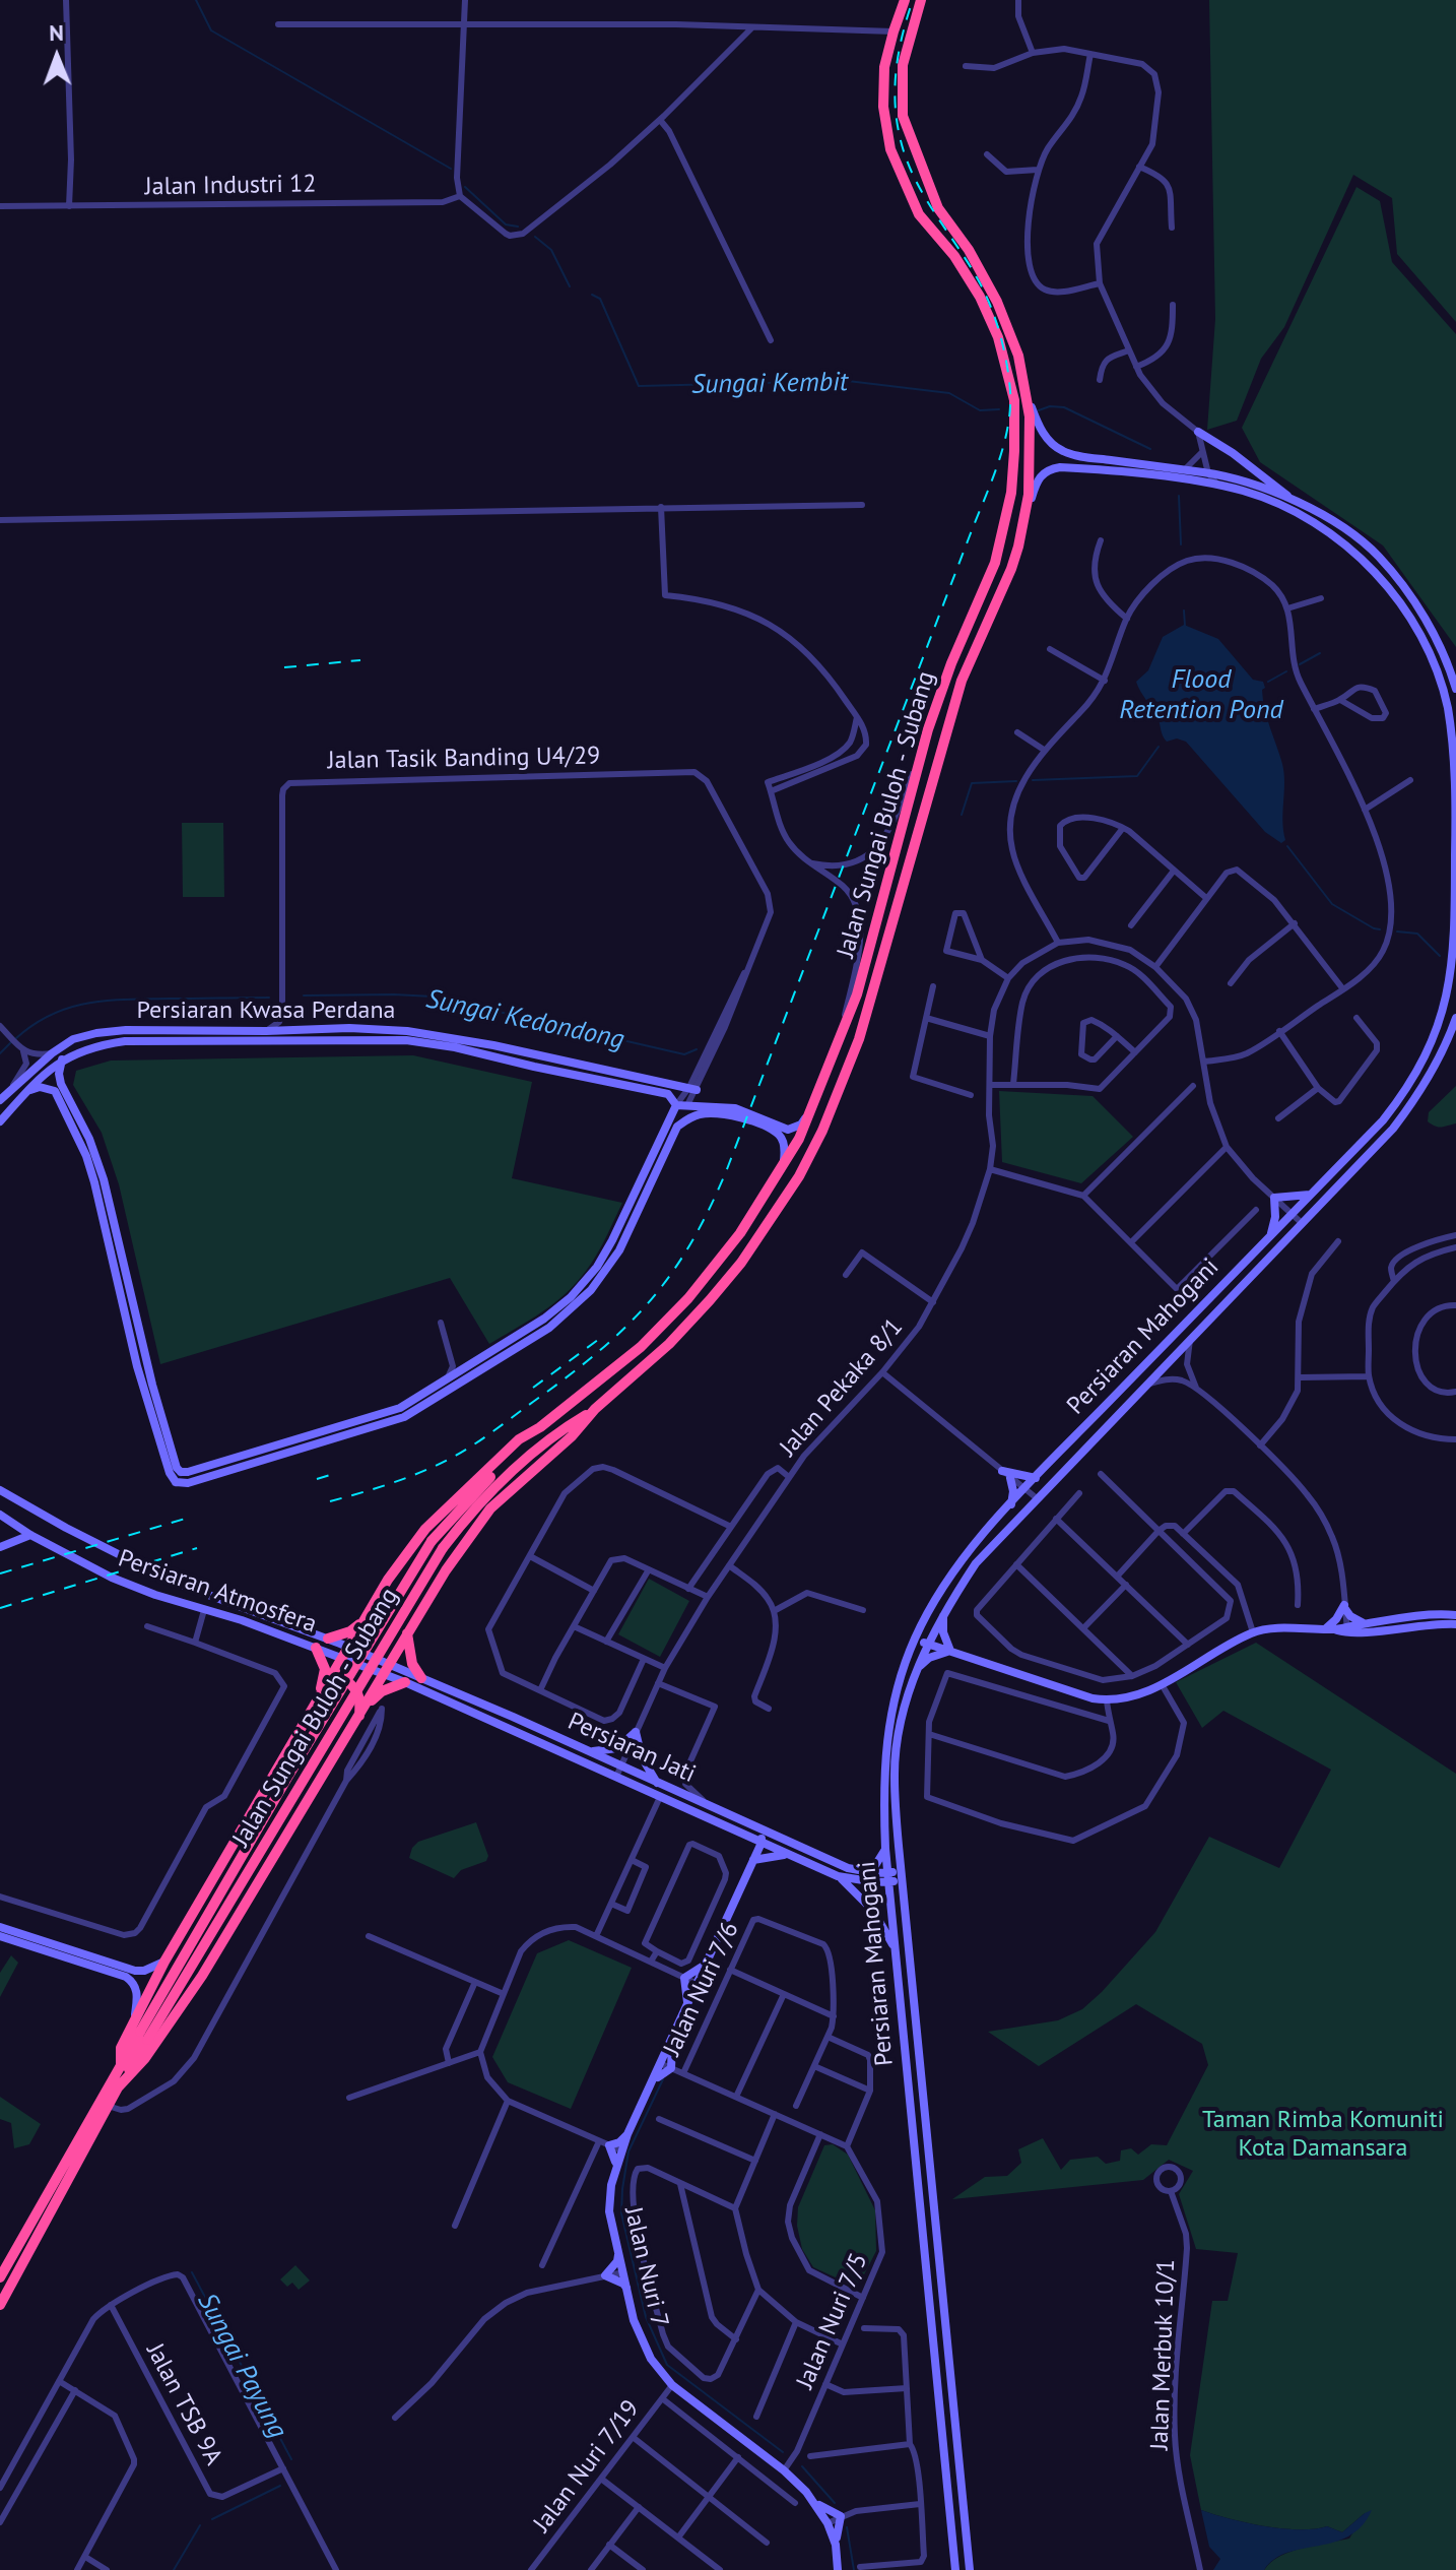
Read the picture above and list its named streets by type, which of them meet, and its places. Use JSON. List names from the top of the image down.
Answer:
{
  "streets": {
    "highway": ["Jalan Sungai Buloh - Subang"],
    "main road": [
      "Persiaran Kwasa Perdana",
      "Persiaran Mahogani",
      "Persiaran Atmosfera",
      "Persiaran Jati",
      "Jalan Nuri 7"
    ],
    "street": [
      "Jalan Industri 12",
      "Jalan Tasik Banding U4/29",
      "Jalan Pekaka 8/1",
      "Jalan Nuri 7/6",
      "Jalan Nuri 7/5",
      "Jalan Merbuk 10/1",
      "Jalan TSB 9A",
      "Jalan Nuri 7/19"
    ]
  },
  "crossings": [
    ["Jalan Tasik Banding U4/29", "Persiaran Kwasa Perdana"],
    ["Jalan Sungai Buloh - Subang", "Persiaran Mahogani"],
    ["Jalan Sungai Buloh - Subang", "Persiaran Atmosfera"],
    ["Jalan Sungai Buloh - Subang", "Persiaran Jati"],
    ["Persiaran Mahogani", "Persiaran Jati"],
    ["Jalan Pekaka 8/1", "Persiaran Jati"],
    ["Persiaran Atmosfera", "Persiaran Jati"],
    ["Jalan Nuri 7", "Jalan Nuri 7/5"],
    ["Jalan Nuri 7", "Jalan Nuri 7/19"]
  ],
  "water": [
    "Sungai Kembit",
    "Flood Retention Pond",
    "Sungai Kedondong",
    "Sungai Payung"
  ],
  "parks": ["Taman Rimba Komuniti Kota Damansara"],
  "north": "top"
}
